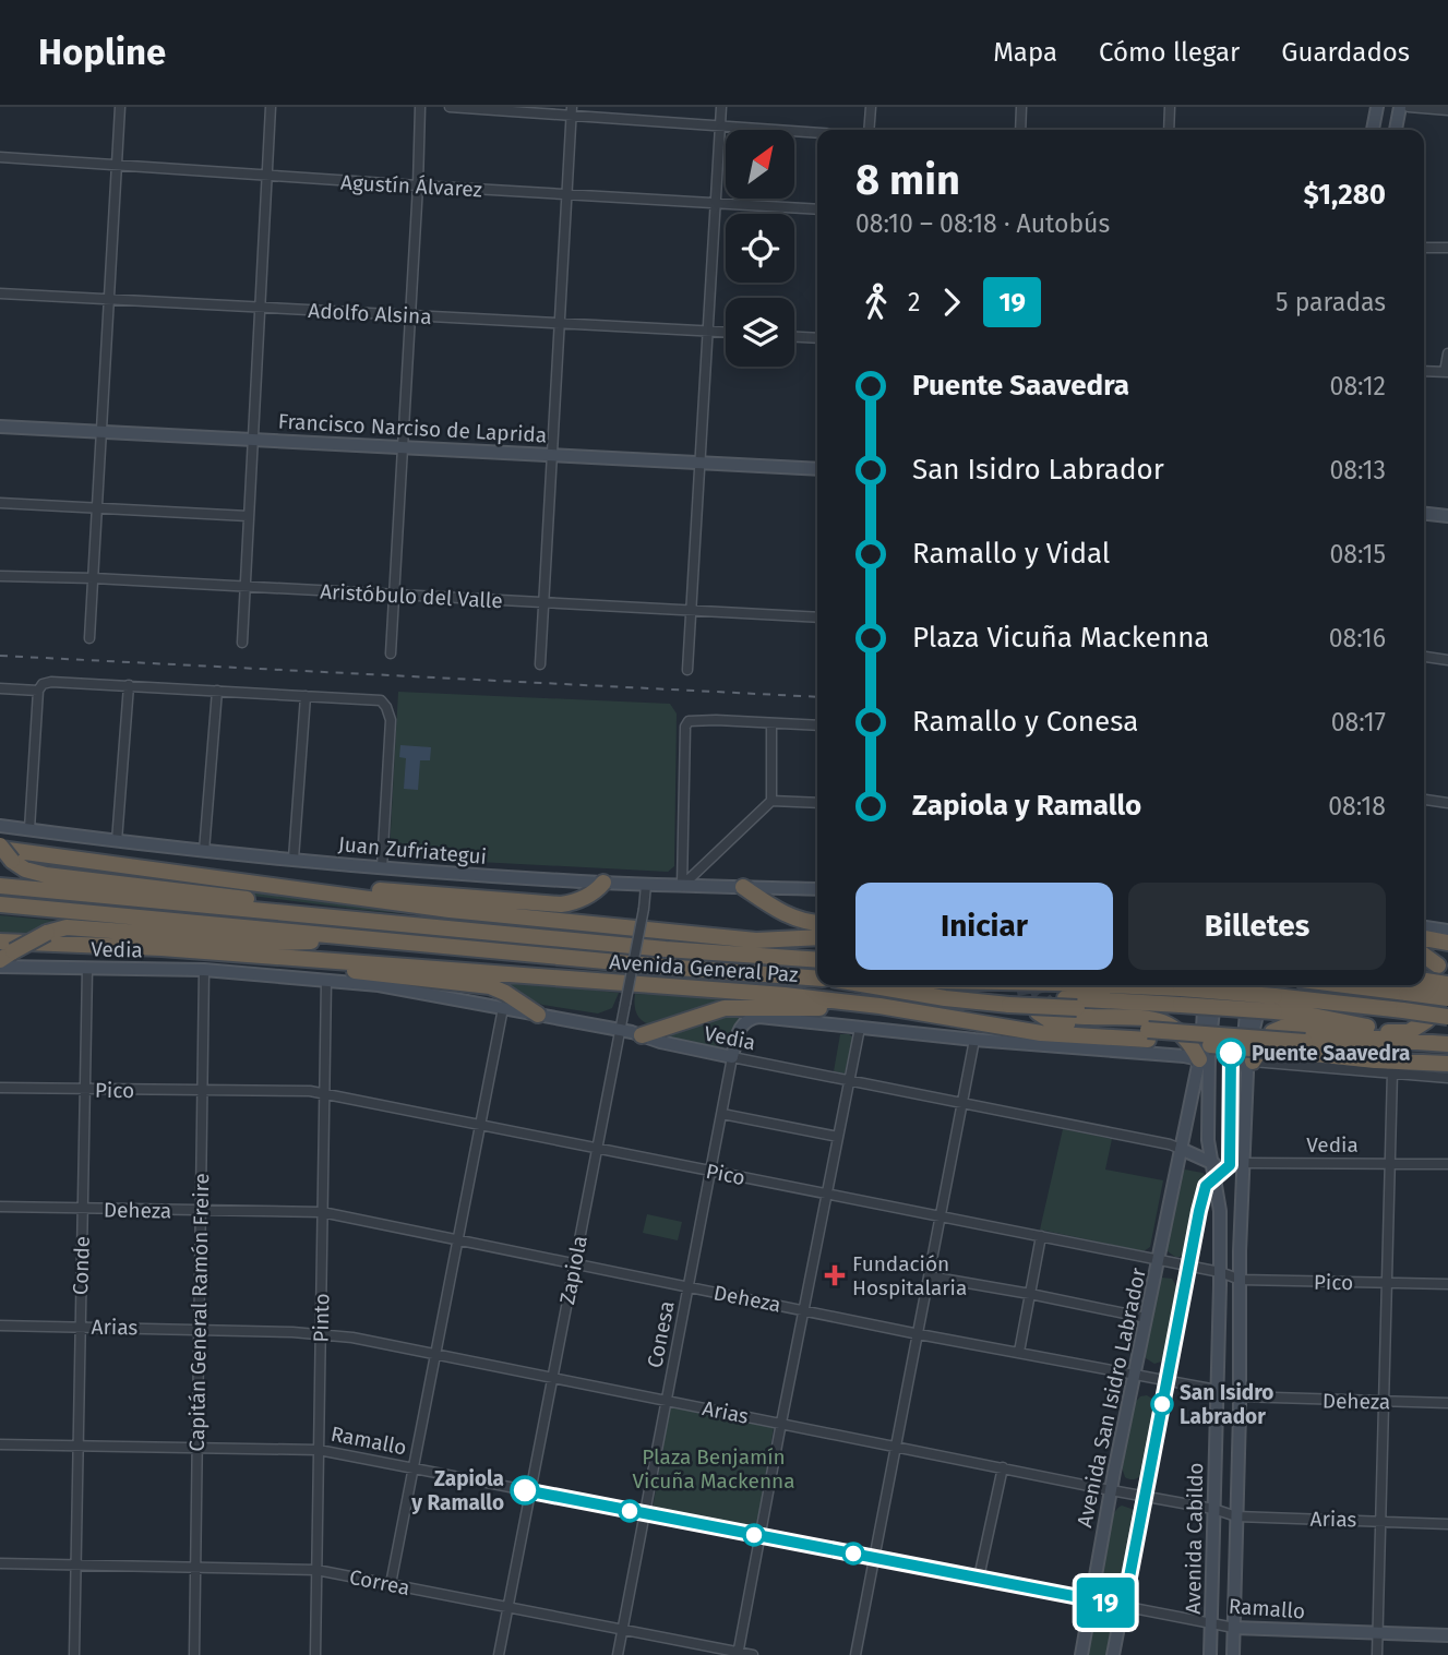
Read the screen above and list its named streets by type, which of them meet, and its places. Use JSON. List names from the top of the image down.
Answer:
{
  "streets": {
    "highway": ["Avenida General Paz"],
    "street": [
      "Agustín Álvarez",
      "Adolfo Alsina",
      "Francisco Narciso de Laprida",
      "Aristóbulo del Valle",
      "Juan Zufriategui",
      "Vedia",
      "Pico",
      "Deheza",
      "Conde",
      "Zapiola",
      "Capitán General Ramón Freire",
      "Pinto",
      "Arias",
      "Conesa",
      "Avenida San Isidro Labrador",
      "Ramallo",
      "Avenida Cabildo",
      "Correa"
    ]
  },
  "crossings": [
    ["Juan Zufriategui", "Zapiola"],
    ["Vedia", "Conde"],
    ["Vedia", "Zapiola"],
    ["Vedia", "Capitán General Ramón Freire"],
    ["Vedia", "Pinto"],
    ["Vedia", "Conesa"],
    ["Vedia", "Avenida San Isidro Labrador"],
    ["Vedia", "Avenida Cabildo"],
    ["Pico", "Conde"],
    ["Pico", "Zapiola"],
    ["Pico", "Capitán General Ramón Freire"],
    ["Pico", "Pinto"],
    ["Pico", "Conesa"],
    ["Pico", "Avenida San Isidro Labrador"],
    ["Pico", "Avenida Cabildo"],
    ["Deheza", "Conde"],
    ["Deheza", "Zapiola"],
    ["Deheza", "Capitán General Ramón Freire"],
    ["Deheza", "Pinto"],
    ["Deheza", "Conesa"],
    ["Deheza", "Avenida San Isidro Labrador"],
    ["Deheza", "Avenida Cabildo"],
    ["Conde", "Arias"],
    ["Conde", "Ramallo"],
    ["Conde", "Correa"],
    ["Zapiola", "Arias"],
    ["Zapiola", "Ramallo"],
    ["Zapiola", "Correa"],
    ["Capitán General Ramón Freire", "Arias"],
    ["Capitán General Ramón Freire", "Ramallo"],
    ["Capitán General Ramón Freire", "Correa"],
    ["Pinto", "Arias"],
    ["Pinto", "Ramallo"],
    ["Pinto", "Correa"],
    ["Arias", "Conesa"],
    ["Arias", "Avenida San Isidro Labrador"],
    ["Arias", "Avenida Cabildo"],
    ["Conesa", "Ramallo"],
    ["Conesa", "Correa"],
    ["Avenida San Isidro Labrador", "Ramallo"],
    ["Avenida San Isidro Labrador", "Avenida Cabildo"],
    ["Ramallo", "Avenida Cabildo"]
  ],
  "parks": ["Plaza Benjamín Vicuña Mackenna"],
  "places": {
    "other": ["Puente Saavedra", "San Isidro Labrador", "Zapiola y Ramallo"],
    "health": ["Fundación Hospitalaria"]
  },
  "lines": ["bus line 19"],
  "north": "top right",
  "page": {
    "header": "Hopline",
    "nav": ["Mapa", "Cómo llegar", "Guardados"],
    "on_map": "19",
    "heading": ["8 min", "08:10 – 08:18 · Autobús", "$1,280"],
    "legs": ["2", "19", "5 paradas"],
    "list": [
      {
        "name": "Puente Saavedra",
        "value": "08:12"
      },
      {
        "name": "San Isidro Labrador",
        "value": "08:13"
      },
      {
        "name": "Ramallo y Vidal",
        "value": "08:15"
      },
      {
        "name": "Plaza Vicuña Mackenna",
        "value": "08:16"
      },
      {
        "name": "Ramallo y Conesa",
        "value": "08:17"
      },
      {
        "name": "Zapiola y Ramallo",
        "value": "08:18"
      }
    ],
    "buttons": ["Iniciar", "Billetes"]
  }
}
